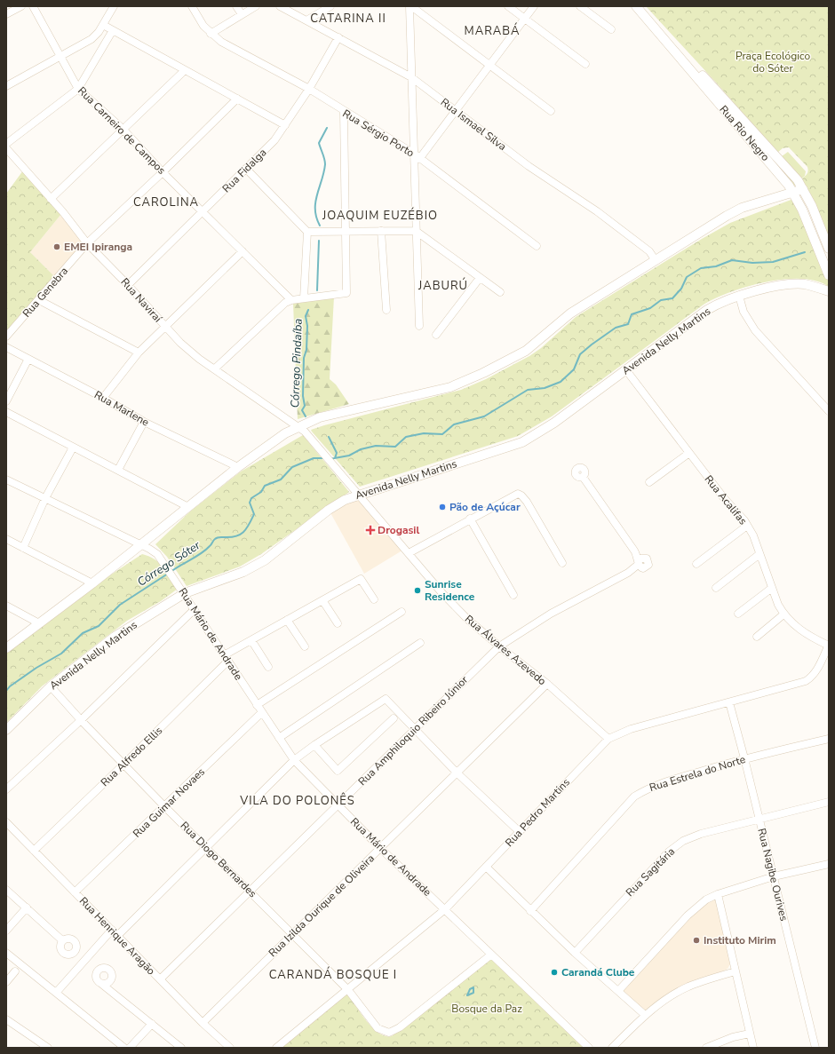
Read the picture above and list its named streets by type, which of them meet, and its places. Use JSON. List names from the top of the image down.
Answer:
{
  "streets": {
    "main road": ["Rua Rio Negro", "Avenida Nelly Martins"],
    "street": [
      "Rua Ismael Silva",
      "Rua Carneiro de Campos",
      "Rua Sérgio Porto",
      "Rua Fidalga",
      "Rua Genebra",
      "Rua Naviraí",
      "Rua Marlene",
      "Rua Acalifas",
      "Rua Mário de Andrade",
      "Rua Álvares Azevedo",
      "Rua Amphiloquio Ribeiro Júnior",
      "Rua Alfredo Ellis",
      "Rua Estrela do Norte",
      "Rua Guimar Novaes",
      "Rua Pedro Martins",
      "Rua Diogo Bernardes",
      "Rua Sagitária",
      "Rua Nagibe Ourives",
      "Rua Izilda Ourique de Oliveira",
      "Rua Henrique Aragão"
    ]
  },
  "crossings": [
    ["Rua Ismael Silva", "Rua Fidalga"],
    ["Rua Carneiro de Campos", "Rua Fidalga"],
    ["Rua Carneiro de Campos", "Rua Genebra"],
    ["Rua Sérgio Porto", "Rua Fidalga"],
    ["Rua Fidalga", "Rua Naviraí"],
    ["Rua Genebra", "Rua Naviraí"],
    ["Rua Naviraí", "Rua Álvares Azevedo"],
    ["Avenida Nelly Martins", "Rua Acalifas"],
    ["Avenida Nelly Martins", "Rua Mário de Andrade"],
    ["Avenida Nelly Martins", "Rua Álvares Azevedo"],
    ["Avenida Nelly Martins", "Rua Diogo Bernardes"],
    ["Rua Acalifas", "Rua Pedro Martins"],
    ["Rua Mário de Andrade", "Rua Amphiloquio Ribeiro Júnior"],
    ["Rua Mário de Andrade", "Rua Alfredo Ellis"],
    ["Rua Mário de Andrade", "Rua Guimar Novaes"],
    ["Rua Mário de Andrade", "Rua Pedro Martins"],
    ["Rua Mário de Andrade", "Rua Diogo Bernardes"],
    ["Rua Mário de Andrade", "Rua Izilda Ourique de Oliveira"],
    ["Rua Álvares Azevedo", "Rua Amphiloquio Ribeiro Júnior"],
    ["Rua Álvares Azevedo", "Rua Pedro Martins"],
    ["Rua Álvares Azevedo", "Rua Izilda Ourique de Oliveira"],
    ["Rua Amphiloquio Ribeiro Júnior", "Rua Diogo Bernardes"],
    ["Rua Amphiloquio Ribeiro Júnior", "Rua Henrique Aragão"],
    ["Rua Alfredo Ellis", "Rua Diogo Bernardes"],
    ["Rua Alfredo Ellis", "Rua Henrique Aragão"],
    ["Rua Estrela do Norte", "Rua Nagibe Ourives"],
    ["Rua Guimar Novaes", "Rua Diogo Bernardes"],
    ["Rua Guimar Novaes", "Rua Henrique Aragão"],
    ["Rua Pedro Martins", "Rua Diogo Bernardes"],
    ["Rua Pedro Martins", "Rua Nagibe Ourives"],
    ["Rua Diogo Bernardes", "Rua Izilda Ourique de Oliveira"],
    ["Rua Sagitária", "Rua Nagibe Ourives"],
    ["Rua Izilda Ourique de Oliveira", "Rua Henrique Aragão"]
  ],
  "districts": [
    "CATARINA II",
    "MARABÁ",
    "CAROLINA",
    "JOAQUIM EUZÉBIO",
    "JABURÚ",
    "VILA DO POLONÊS",
    "CARANDÁ BOSQUE I"
  ],
  "water": ["Córrego Pindaíba", "Córrego Sóter"],
  "parks": ["Praça Ecológico do Sóter", "Bosque da Paz"],
  "places": {
    "other": [
      "EMEI Ipiranga",
      "Pão de Açúcar",
      "Sunrise Residence",
      "Instituto Mirim",
      "Carandá Clube"
    ],
    "health": ["Drogasil"]
  }
}
